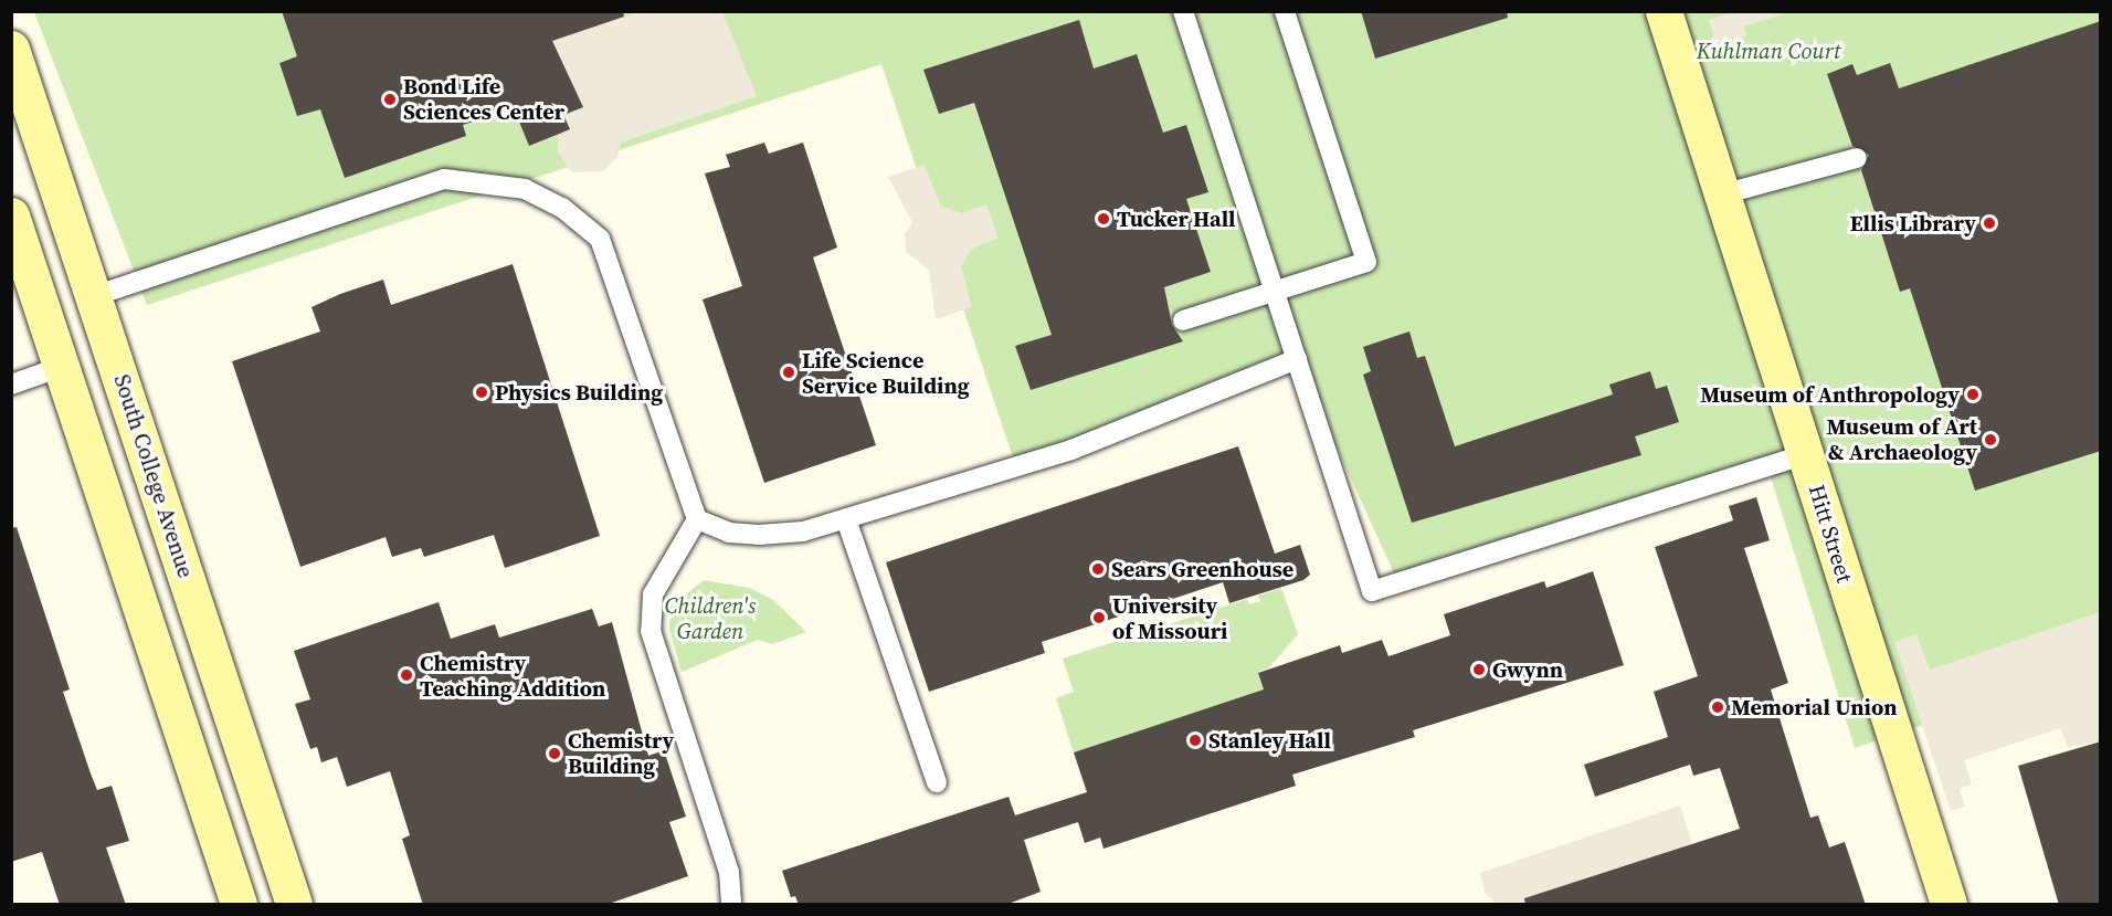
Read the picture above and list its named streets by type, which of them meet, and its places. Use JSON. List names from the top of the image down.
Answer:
{
  "streets": {
    "main road": ["South College Avenue", "Hitt Street"]
  },
  "parks": ["Kuhlman Court", "Children's Garden"],
  "places": [
    "Bond Life Sciences Center",
    "Tucker Hall",
    "Ellis Library",
    "Life Science Service Building",
    "Physics Building",
    "Museum of Anthropology",
    "Museum of Art & Archaeology",
    "Sears Greenhouse",
    "University of Missouri",
    "Gwynn",
    "Chemistry Teaching Addition",
    "Memorial Union",
    "Stanley Hall",
    "Chemistry Building"
  ]
}
